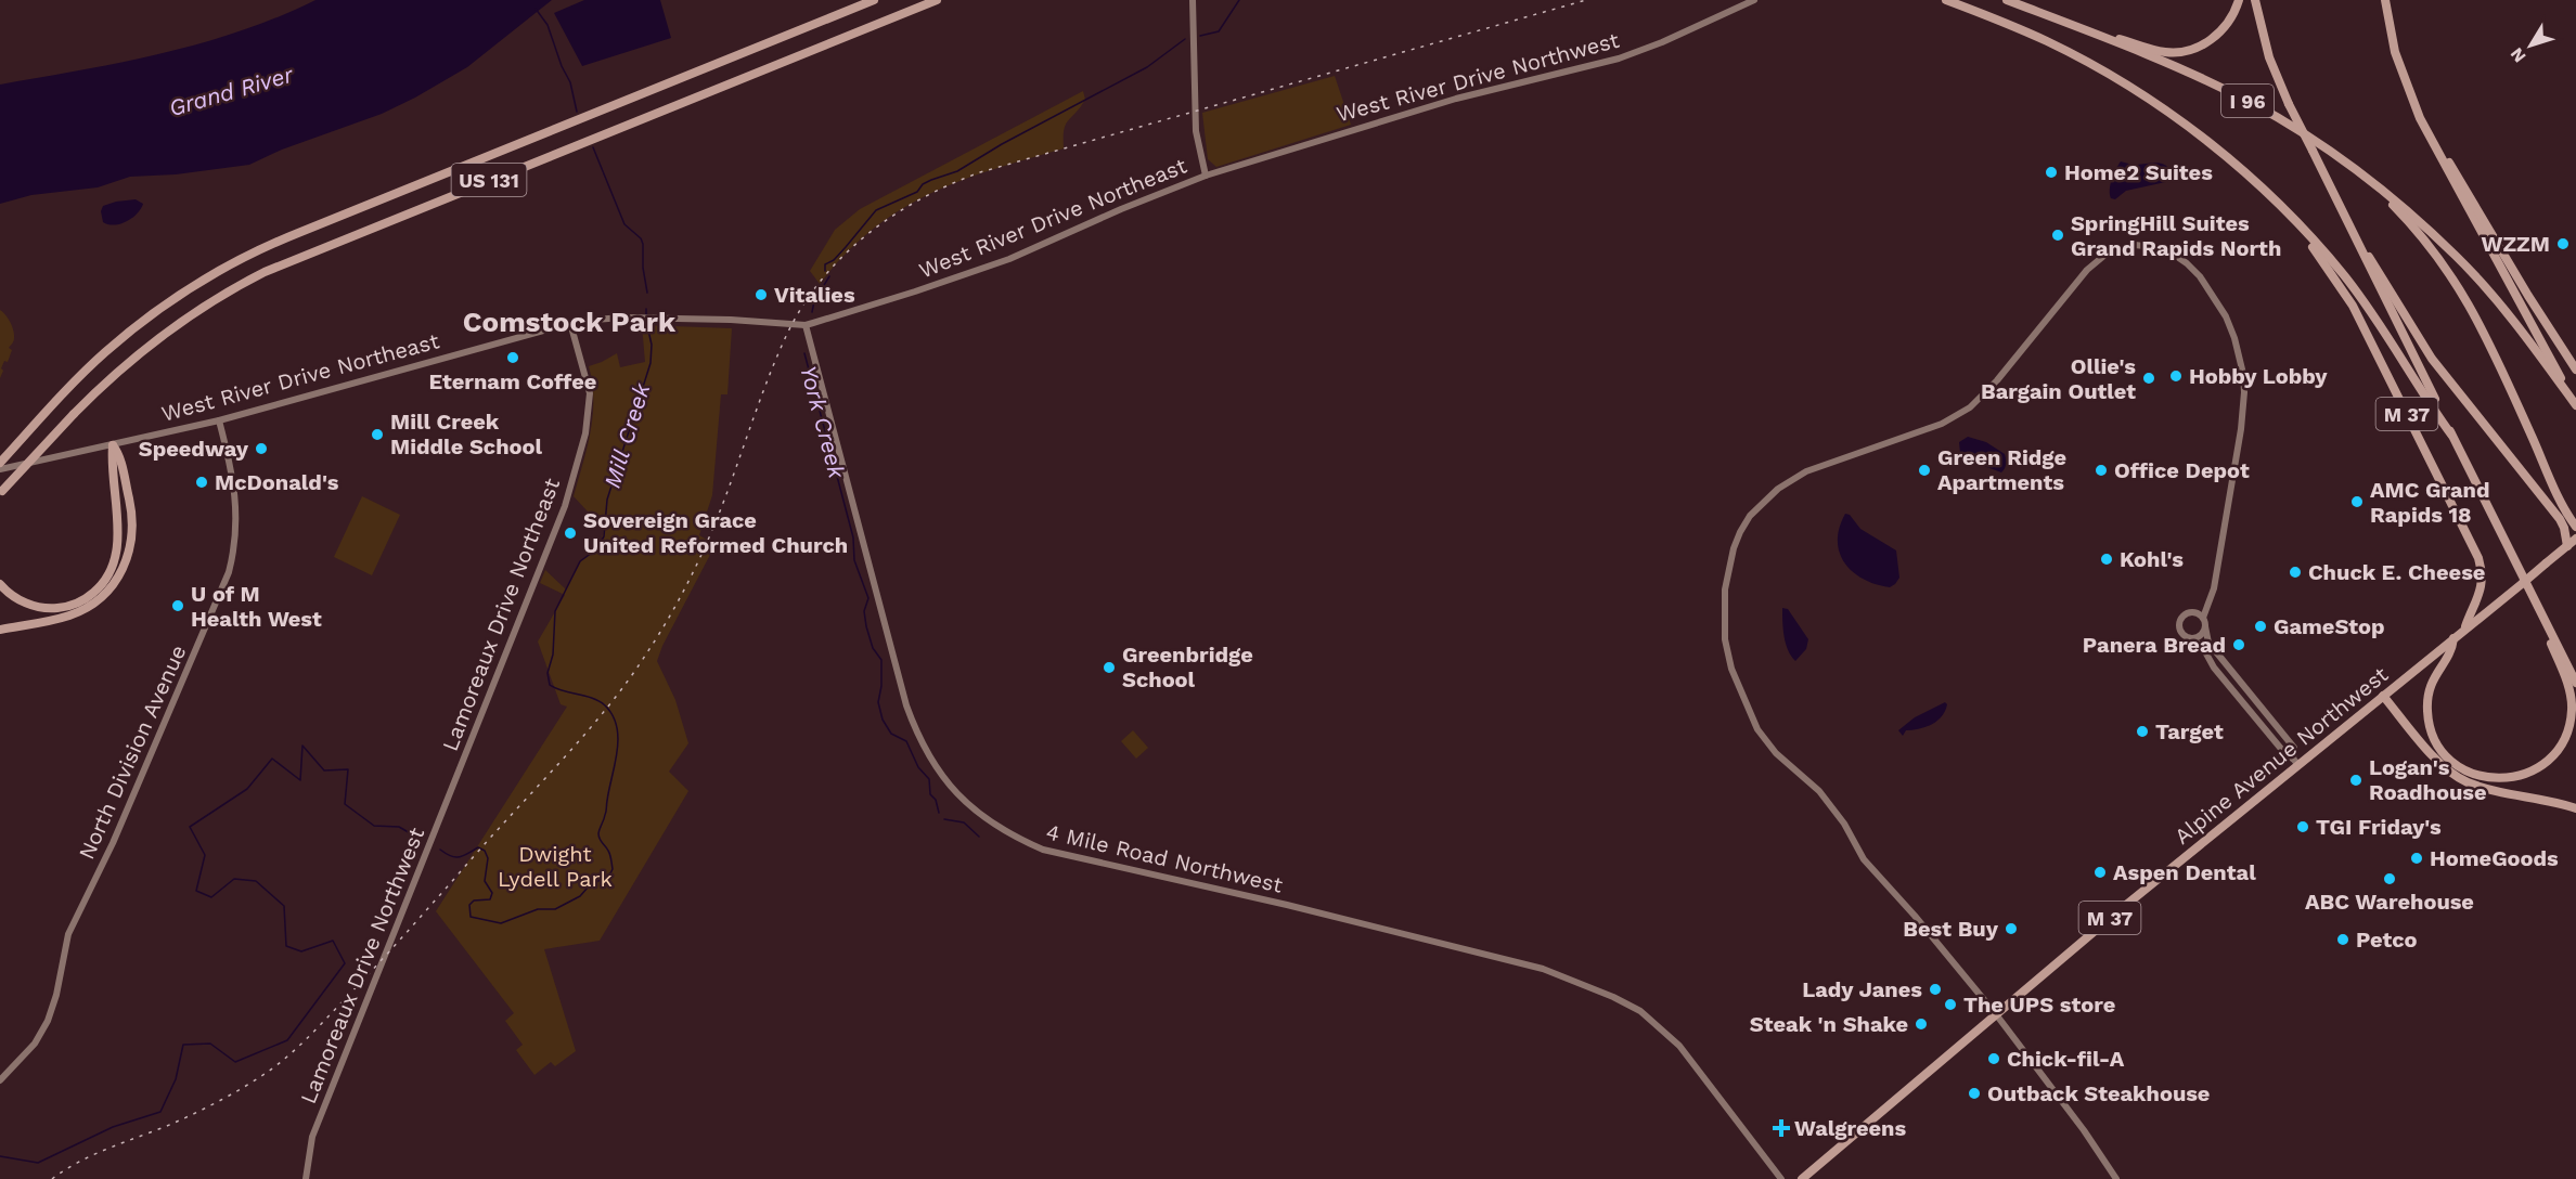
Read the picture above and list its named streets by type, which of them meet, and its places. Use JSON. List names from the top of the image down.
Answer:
{
  "streets": {
    "highway": [
      "I 96",
      "US 131",
      "M 37",
      "Alpine Avenue Northwest"
    ],
    "main road": [
      "West River Drive Northwest",
      "West River Drive Northeast",
      "Lamoreaux Drive Northeast",
      "North Division Avenue",
      "4 Mile Road Northwest",
      "Lamoreaux Drive Northwest"
    ]
  },
  "crossings": [
    ["West River Drive Northwest", "West River Drive Northeast"],
    ["I 96", "M 37"],
    ["West River Drive Northeast", "Lamoreaux Drive Northeast"],
    ["West River Drive Northeast", "North Division Avenue"],
    ["West River Drive Northeast", "4 Mile Road Northwest"],
    ["M 37", "Alpine Avenue Northwest"],
    ["Lamoreaux Drive Northeast", "Lamoreaux Drive Northwest"]
  ],
  "districts": ["Comstock Park"],
  "water": ["Grand River", "York Creek", "Mill Creek"],
  "parks": ["Dwight Lydell Park"],
  "places": {
    "other": [
      "Home2 Suites",
      "SpringHill Suites Grand Rapids North",
      "WZZM",
      "Vitalies",
      "Eternam Coffee",
      "Hobby Lobby",
      "Ollie's Bargain Outlet",
      "Mill Creek Middle School",
      "Speedway",
      "Green Ridge Apartments",
      "Office Depot",
      "McDonald's",
      "AMC Grand Rapids 18",
      "Sovereign Grace United Reformed Church",
      "Kohl's",
      "Chuck E. Cheese",
      "U of M Health West",
      "GameStop",
      "Panera Bread",
      "Greenbridge School",
      "Target",
      "Logan's Roadhouse",
      "TGI Friday's",
      "HomeGoods",
      "Aspen Dental",
      "ABC Warehouse",
      "Best Buy",
      "Petco",
      "Lady Janes",
      "The UPS store",
      "Steak 'n Shake",
      "Chick-fil-A",
      "Outback Steakhouse"
    ],
    "health": ["Walgreens"]
  },
  "north": "bottom left"
}
